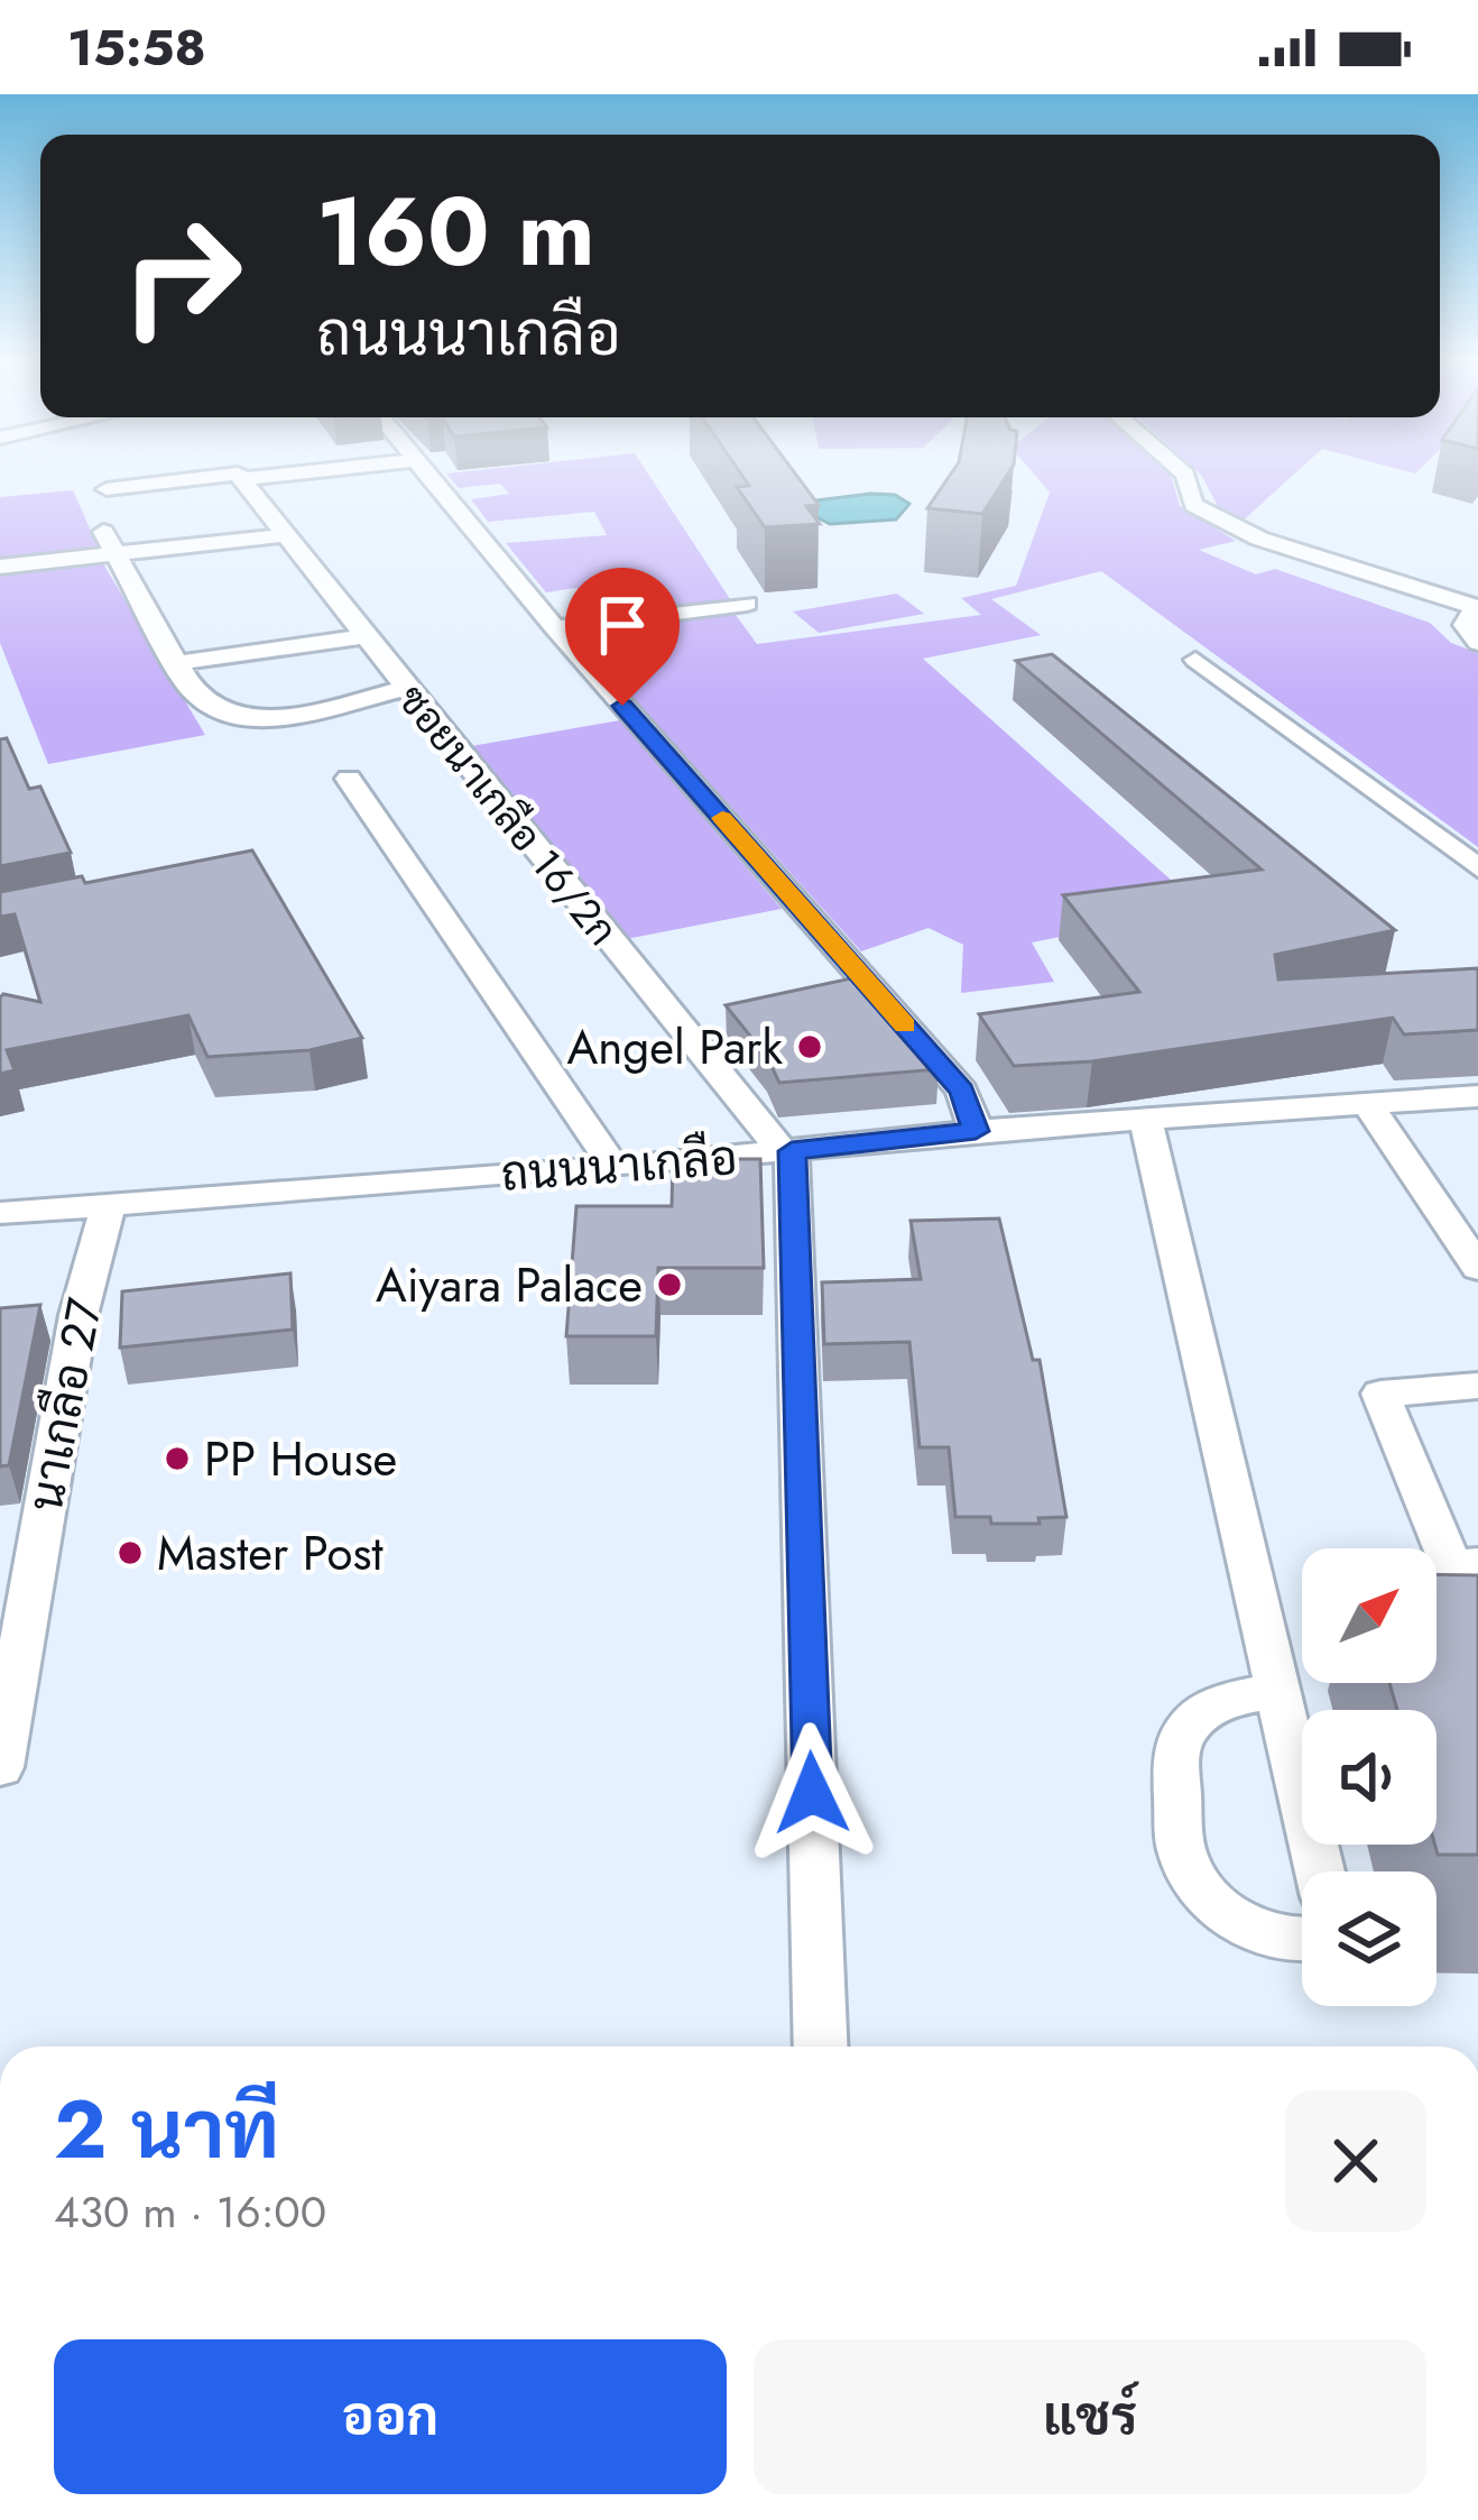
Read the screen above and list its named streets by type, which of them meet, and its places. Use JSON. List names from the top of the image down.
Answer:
{
  "streets": {
    "street": ["ซอยนาเกลือ 16/2ก", "ถนนนาเกลือ", "นาเกลือ 27"]
  },
  "crossings": [
    ["ซอยนาเกลือ 16/2ก", "ถนนนาเกลือ"],
    ["ถนนนาเกลือ", "นาเกลือ 27"]
  ],
  "places": [
    "Angel Park",
    "Aiyara Palace",
    "PP House",
    "Master Post"
  ],
  "north": "top right",
  "page": {
    "status": "15:58",
    "turn": ["160 m", "ถนนนาเกลือ"],
    "heading": ["2 นาที", "430 m · 16:00"],
    "buttons": ["ออก", "แชร์"]
  }
}
